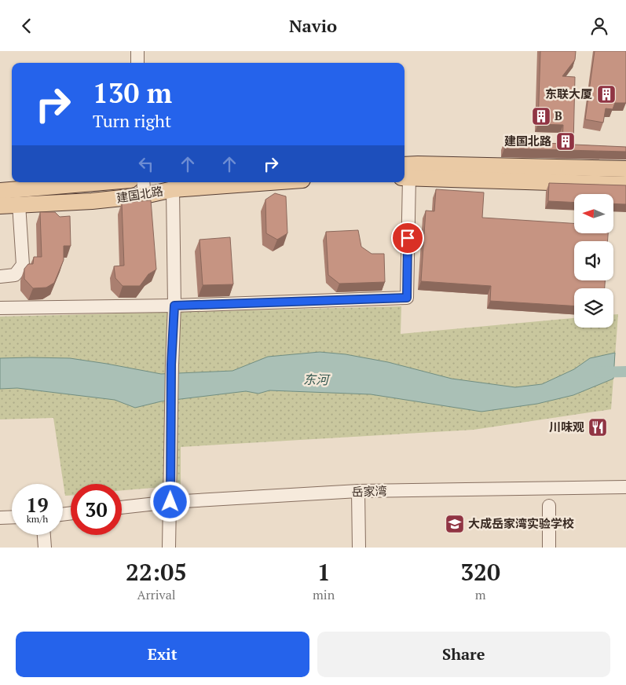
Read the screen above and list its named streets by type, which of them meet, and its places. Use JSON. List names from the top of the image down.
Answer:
{
  "streets": {
    "main road": ["建国北路"],
    "street": ["岳家湾"]
  },
  "water": ["东河"],
  "places": {
    "building": ["东联大厦", "B", "建国北路"],
    "restaurant": ["川味观"],
    "school or university": ["大成岳家湾实验学校"]
  },
  "north": "left",
  "page": {
    "header": "Navio",
    "turn": ["130 m", "Turn right"],
    "speed": "19 km/h",
    "limit": "30",
    "eta": [
      "22:05",
      "Arrival",
      "1",
      "min",
      "320",
      "m"
    ],
    "buttons": ["Exit", "Share"]
  }
}
